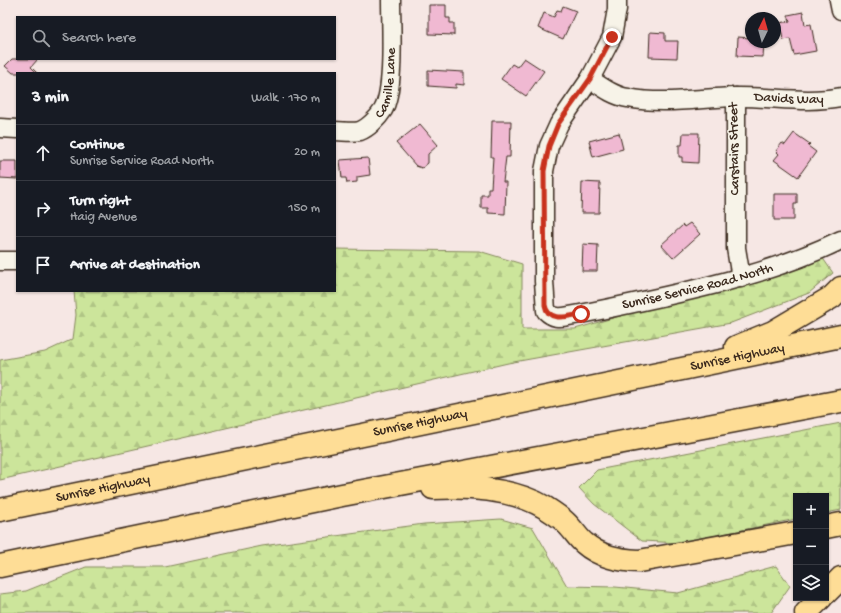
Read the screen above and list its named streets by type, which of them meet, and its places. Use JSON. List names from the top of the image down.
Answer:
{
  "streets": {
    "main road": ["Sunrise Highway"],
    "street": [
      "Camille Lane",
      "Davids Way",
      "Carstairs Street",
      "Sunrise Service Road North"
    ]
  },
  "crossings": [
    ["Davids Way", "Carstairs Street"],
    ["Carstairs Street", "Sunrise Service Road North"]
  ],
  "north": "top",
  "page": {
    "search": "Search here",
    "heading": ["3 min", "Walk · 170 m"],
    "list": [
      ["Continue", "Sunrise Service Road North", "20 m"],
      ["Turn right", "Haig Avenue", "150 m"],
      "Arrive at destination"
    ],
    "map_buttons": ["+", "−"]
  }
}
